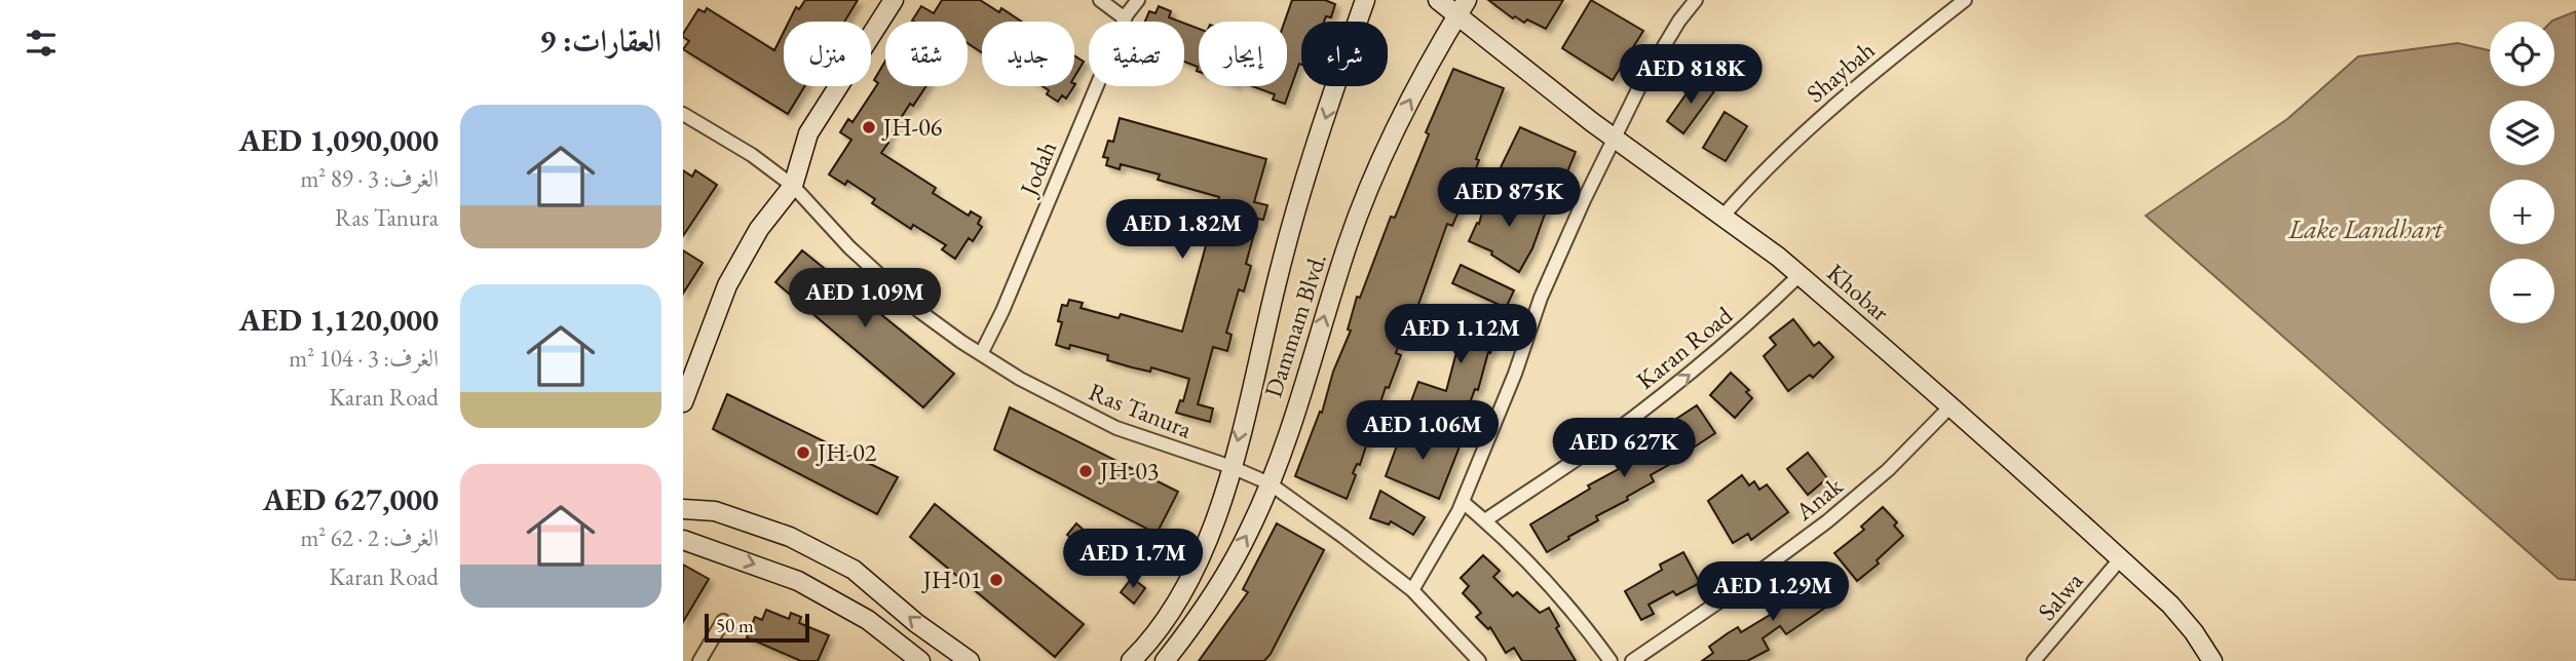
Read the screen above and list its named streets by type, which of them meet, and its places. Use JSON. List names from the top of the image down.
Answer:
{
  "streets": {
    "main road": ["Khobar", "Dammam Blvd."],
    "street": [
      "Shaybah",
      "Jodah",
      "Karan Road",
      "Ras Tanura",
      "Anak",
      "Salwa"
    ]
  },
  "crossings": [
    ["Shaybah", "Khobar"],
    ["Jodah", "Ras Tanura"],
    ["Khobar", "Dammam Blvd."],
    ["Khobar", "Karan Road"],
    ["Khobar", "Anak"],
    ["Khobar", "Salwa"],
    ["Dammam Blvd.", "Ras Tanura"]
  ],
  "one_way": ["Karan Road"],
  "water": ["Lake Landhart"],
  "places": [
    "JH-06",
    "JH-02",
    "JH-03",
    "JH-01"
  ],
  "scale_bar": "50 m",
  "page": {
    "heading": "العقارات: 9",
    "map_buttons": ["+", "−"],
    "chip": [
      "شراء",
      "إيجار",
      "تصفية",
      "جديد",
      "شقة",
      "منزل"
    ],
    "price": [
      "AED 818K",
      "AED 875K",
      "AED 1.82M",
      "AED 1.09M",
      "AED 1.12M",
      "AED 1.06M",
      "AED 627K",
      "AED 1.7M",
      "AED 1.29M"
    ],
    "list": [
      {
        "name": "AED 1,090,000",
        "note": "الغرف: 3 · 89 m² · Ras Tanura"
      },
      {
        "name": "AED 1,120,000",
        "note": "الغرف: 3 · 104 m² · Karan Road"
      },
      {
        "name": "AED 627,000",
        "note": "الغرف: 2 · 62 m² · Karan Road"
      }
    ],
    "scale": "50 m"
  }
}
